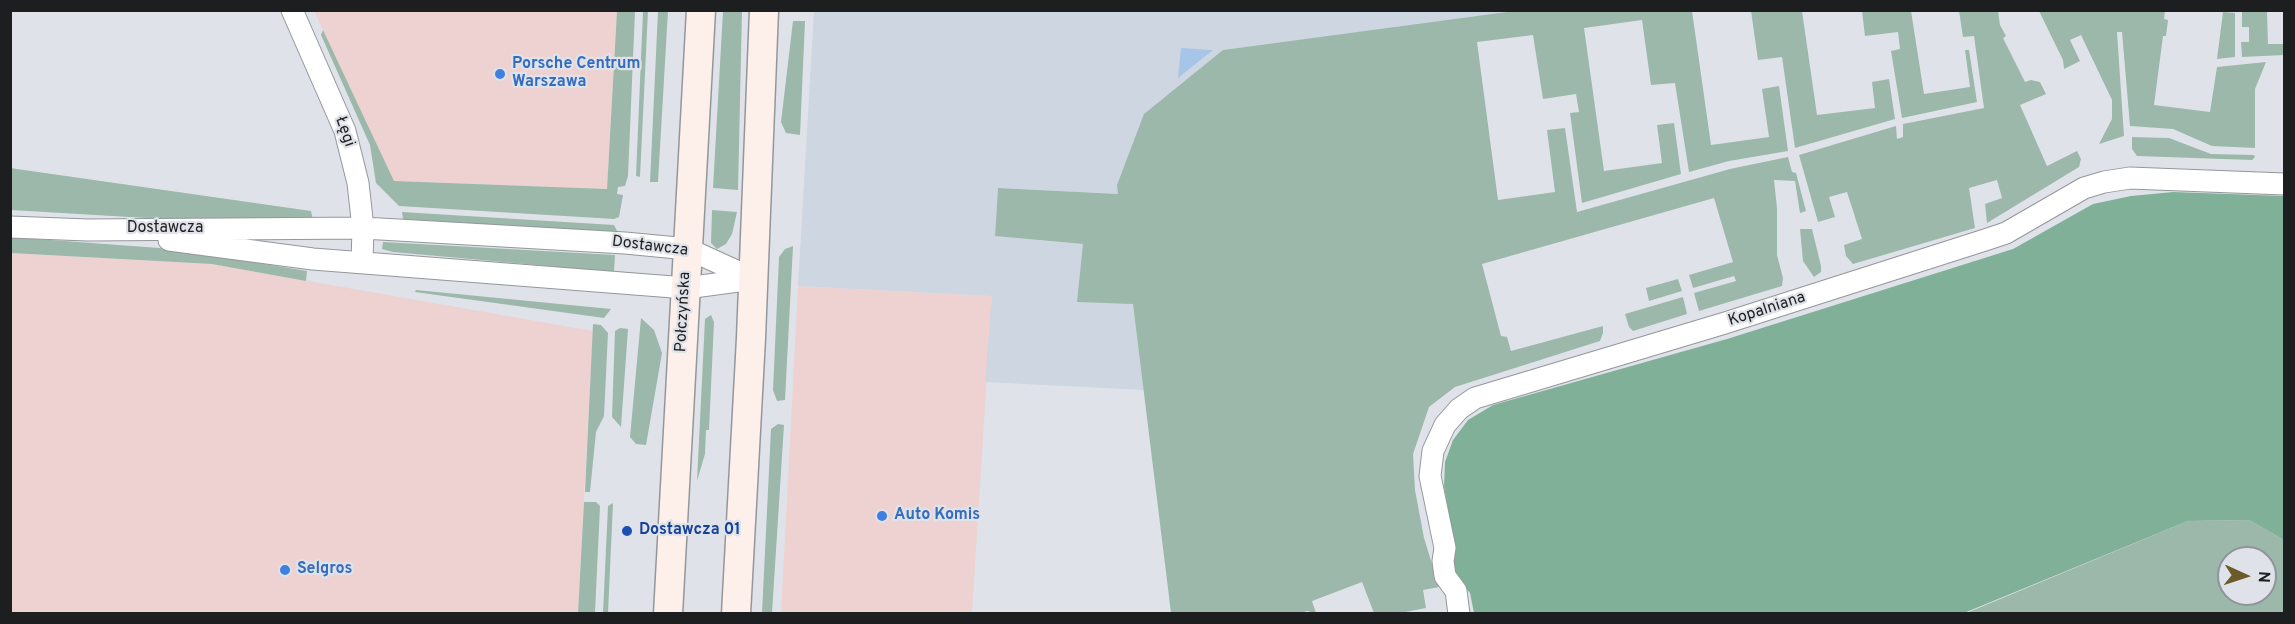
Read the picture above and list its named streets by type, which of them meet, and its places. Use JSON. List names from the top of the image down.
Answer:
{
  "streets": {
    "main road": ["Połczyńska"],
    "street": ["Łęgi", "Dostawcza", "Kopalniana"]
  },
  "crossings": [
    ["Łęgi", "Dostawcza"],
    ["Dostawcza", "Połczyńska"]
  ],
  "places": [
    "Porsche Centrum Warszawa",
    "Auto Komis",
    "Dostawcza 01",
    "Selgros"
  ],
  "north": "right"
}
